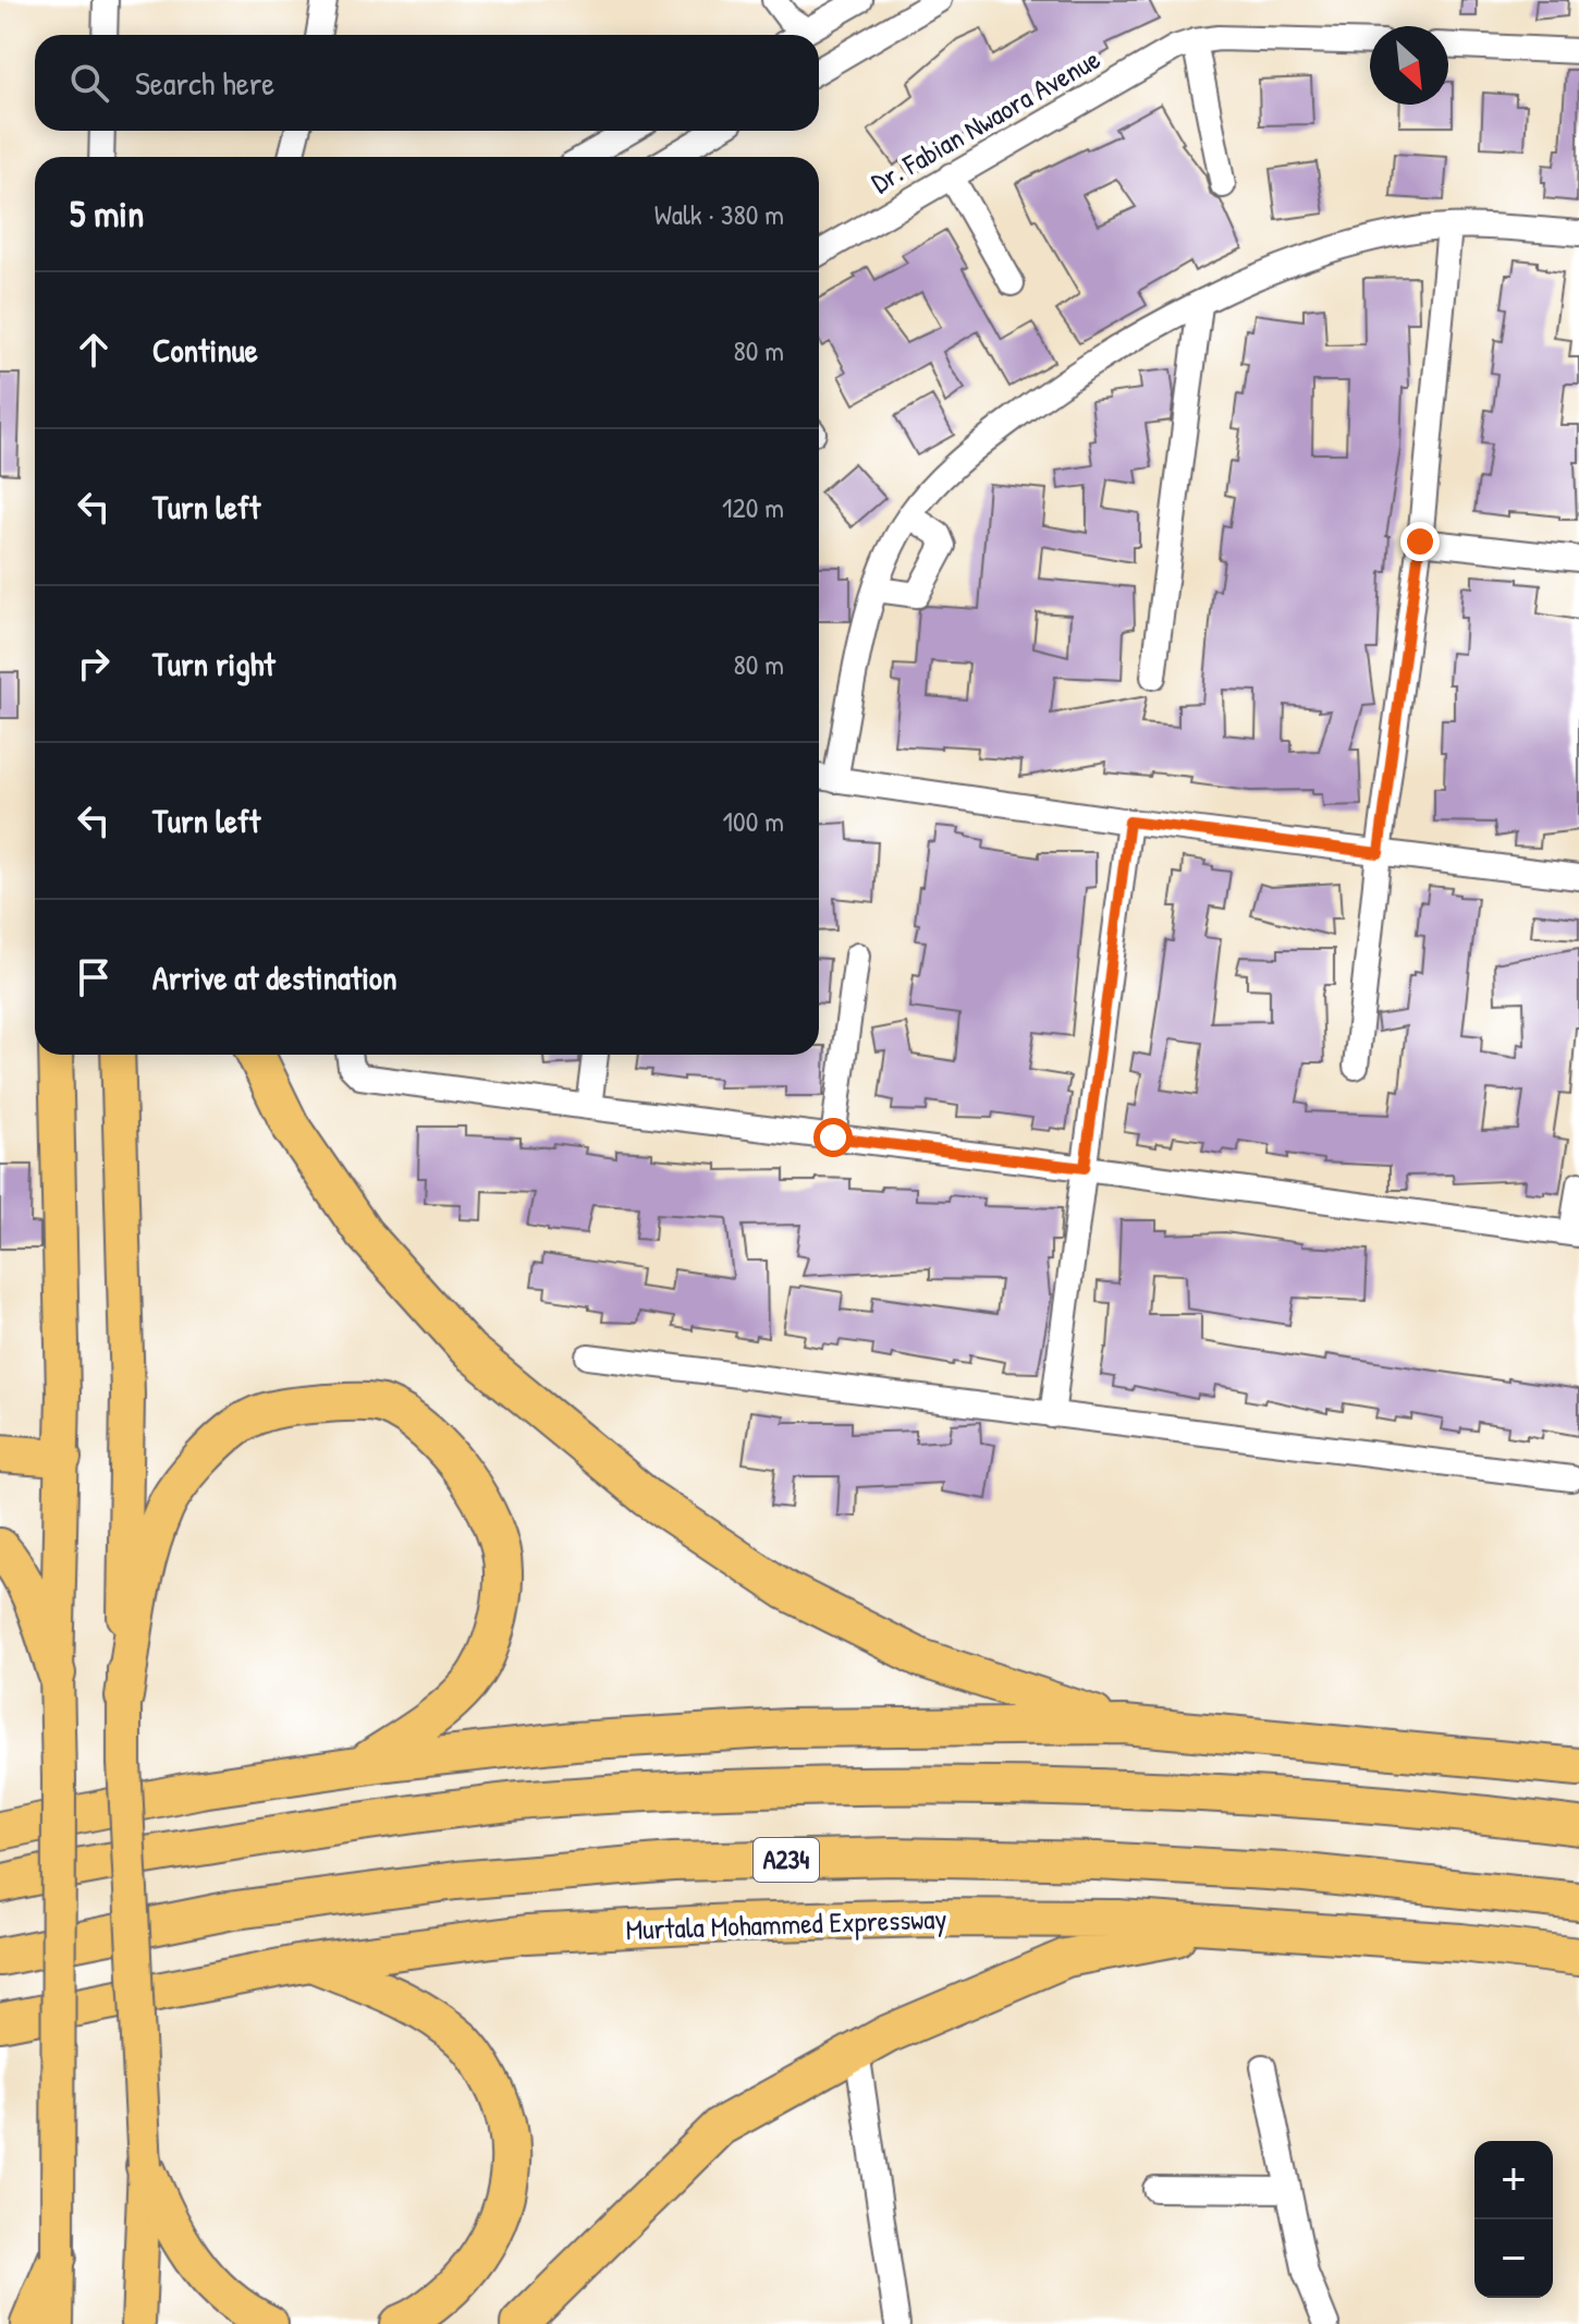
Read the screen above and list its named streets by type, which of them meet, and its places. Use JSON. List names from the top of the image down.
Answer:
{
  "streets": {
    "highway": ["A234", "Murtala Mohammed Expressway"],
    "street": ["Dr. Fabian Nwaora Avenue"]
  },
  "north": "bottom right",
  "page": {
    "search": "Search here",
    "heading": ["5 min", "Walk · 380 m"],
    "list": [
      ["Continue", "80 m"],
      ["Turn left", "120 m"],
      ["Turn right", "80 m"],
      ["Turn left", "100 m"],
      "Arrive at destination"
    ],
    "map_buttons": ["+", "−"]
  }
}
